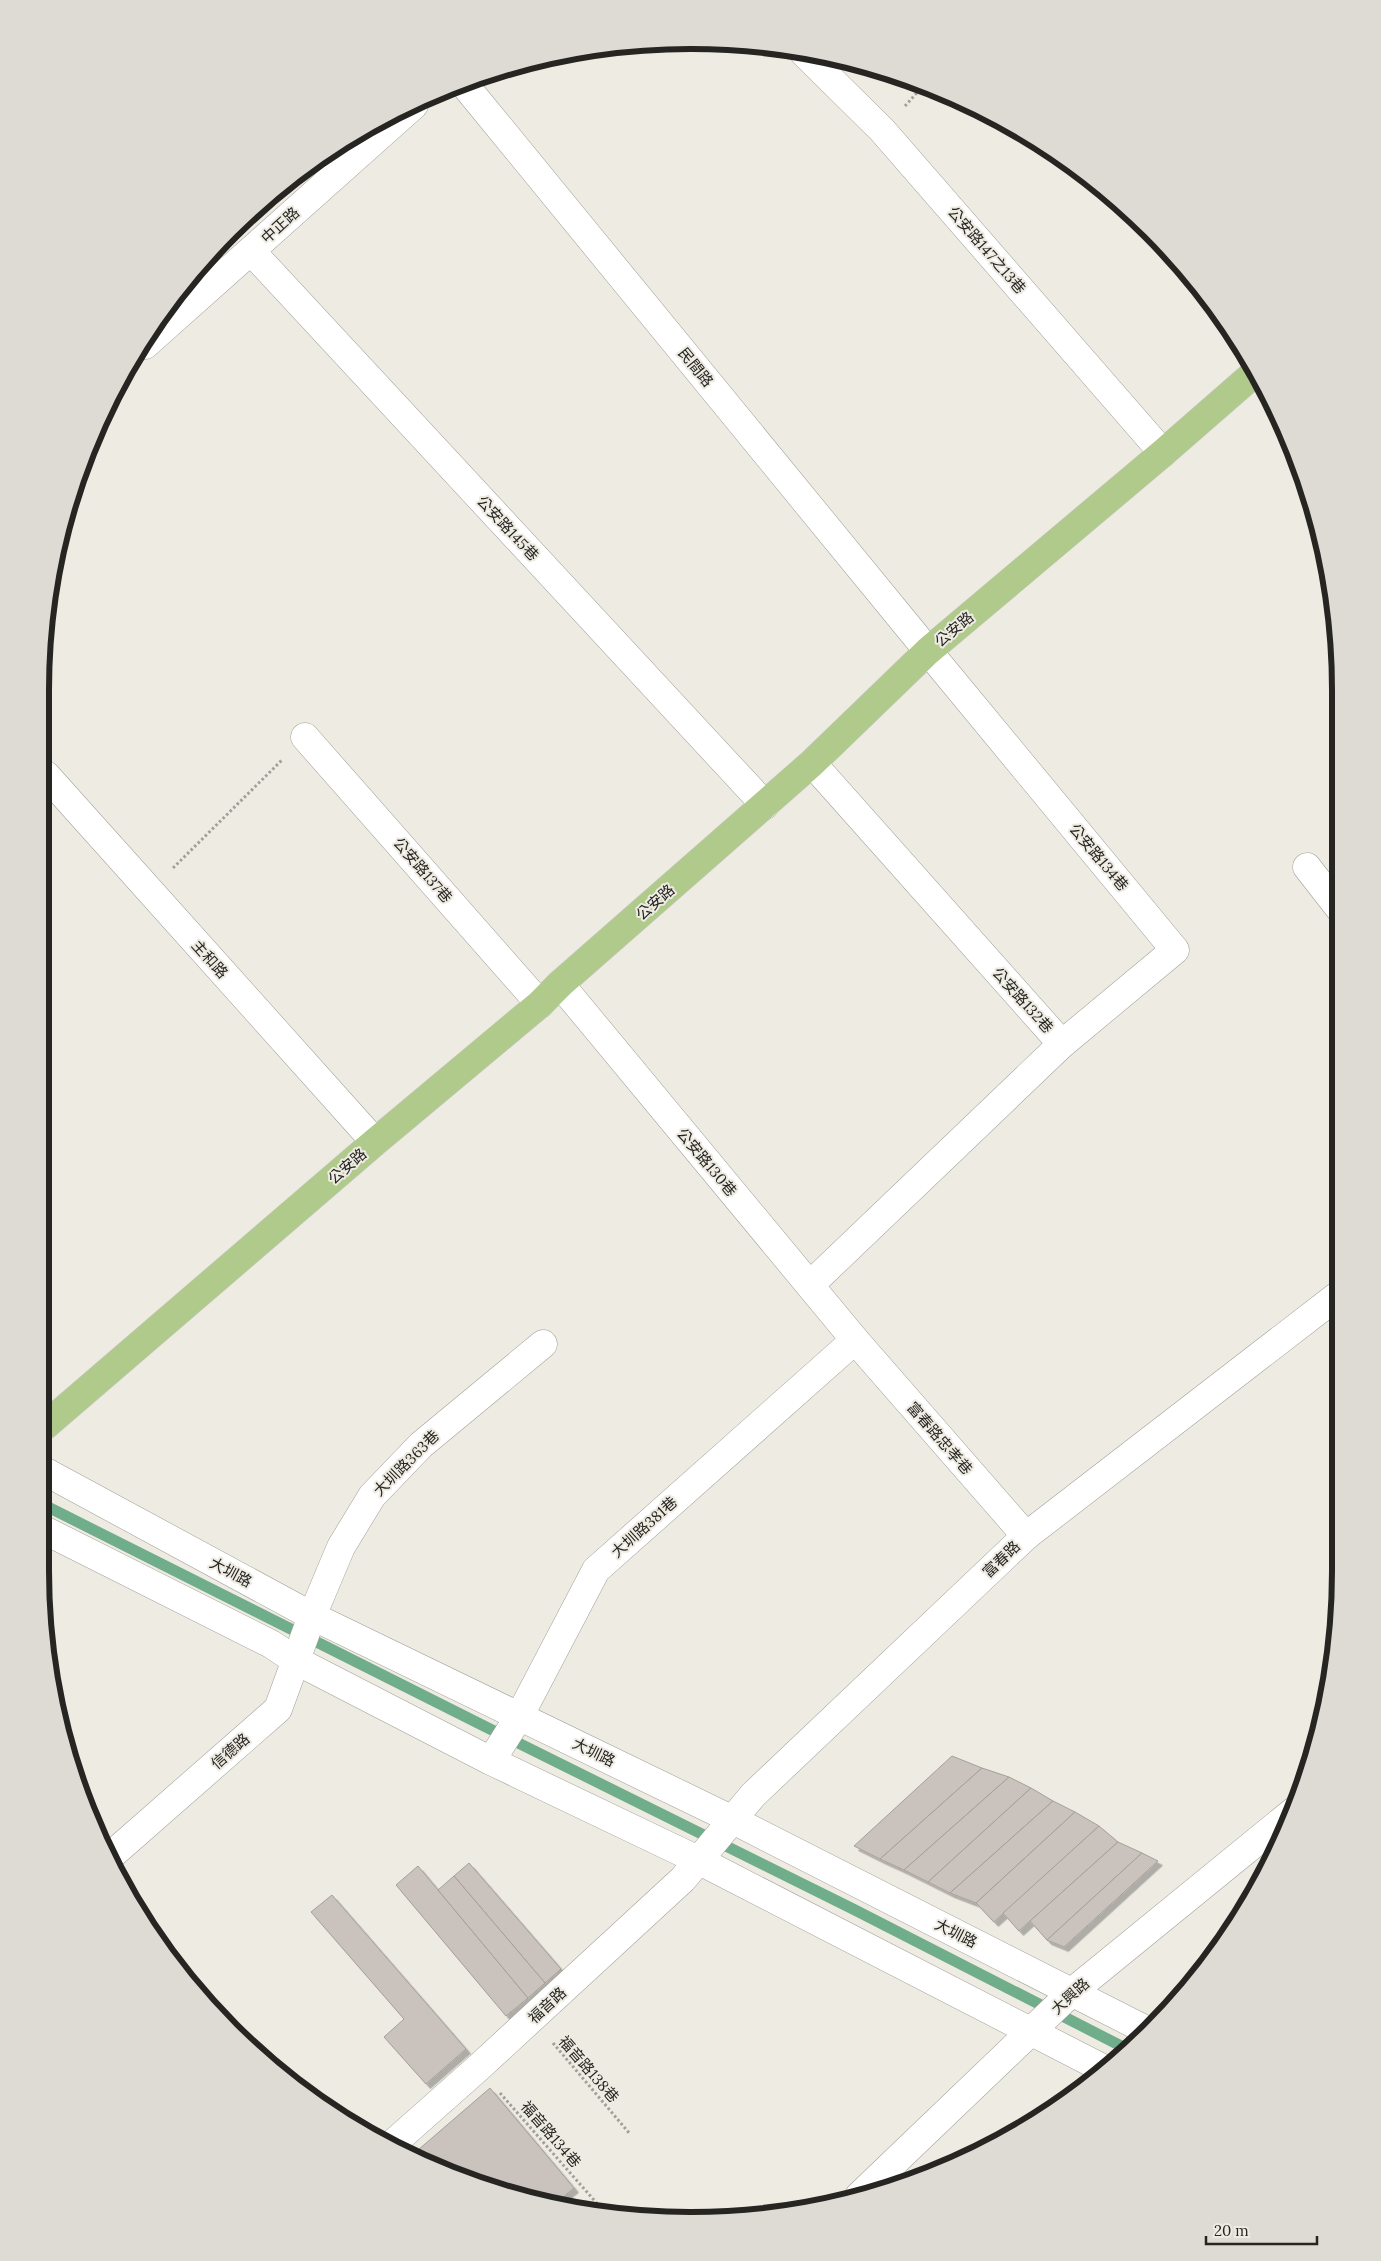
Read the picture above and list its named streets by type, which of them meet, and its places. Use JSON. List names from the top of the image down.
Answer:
{
  "streets": {
    "main road": ["公安路"],
    "street": [
      "中正路",
      "公安路147之13巷",
      "民間路",
      "公安路145巷",
      "公安路134巷",
      "公安路137巷",
      "主和路",
      "公安路132巷",
      "公安路130巷",
      "富春路忠孝巷",
      "大圳路363巷",
      "大圳路381巷",
      "富春路",
      "大圳路",
      "信德路",
      "大興路",
      "福音路"
    ],
    "path": ["福音路138巷", "福音路134巷"]
  },
  "crossings": [
    ["中正路", "公安路145巷"],
    ["公安路147之13巷", "公安路"],
    ["民間路", "公安路"],
    ["民間路", "公安路134巷"],
    ["公安路145巷", "公安路"],
    ["公安路", "公安路134巷"],
    ["公安路", "公安路137巷"],
    ["公安路", "主和路"],
    ["公安路", "公安路132巷"],
    ["公安路", "公安路130巷"],
    ["公安路134巷", "公安路132巷"],
    ["公安路132巷", "公安路130巷"],
    ["公安路130巷", "富春路忠孝巷"],
    ["公安路130巷", "大圳路381巷"],
    ["富春路忠孝巷", "大圳路381巷"],
    ["富春路忠孝巷", "富春路"],
    ["大圳路363巷", "大圳路"],
    ["大圳路363巷", "信德路"],
    ["大圳路381巷", "大圳路"],
    ["富春路", "大圳路"],
    ["富春路", "福音路"],
    ["大圳路", "信德路"],
    ["大圳路", "大興路"],
    ["福音路", "福音路138巷"],
    ["福音路", "福音路134巷"]
  ],
  "scale_bar": "20 m"
}
